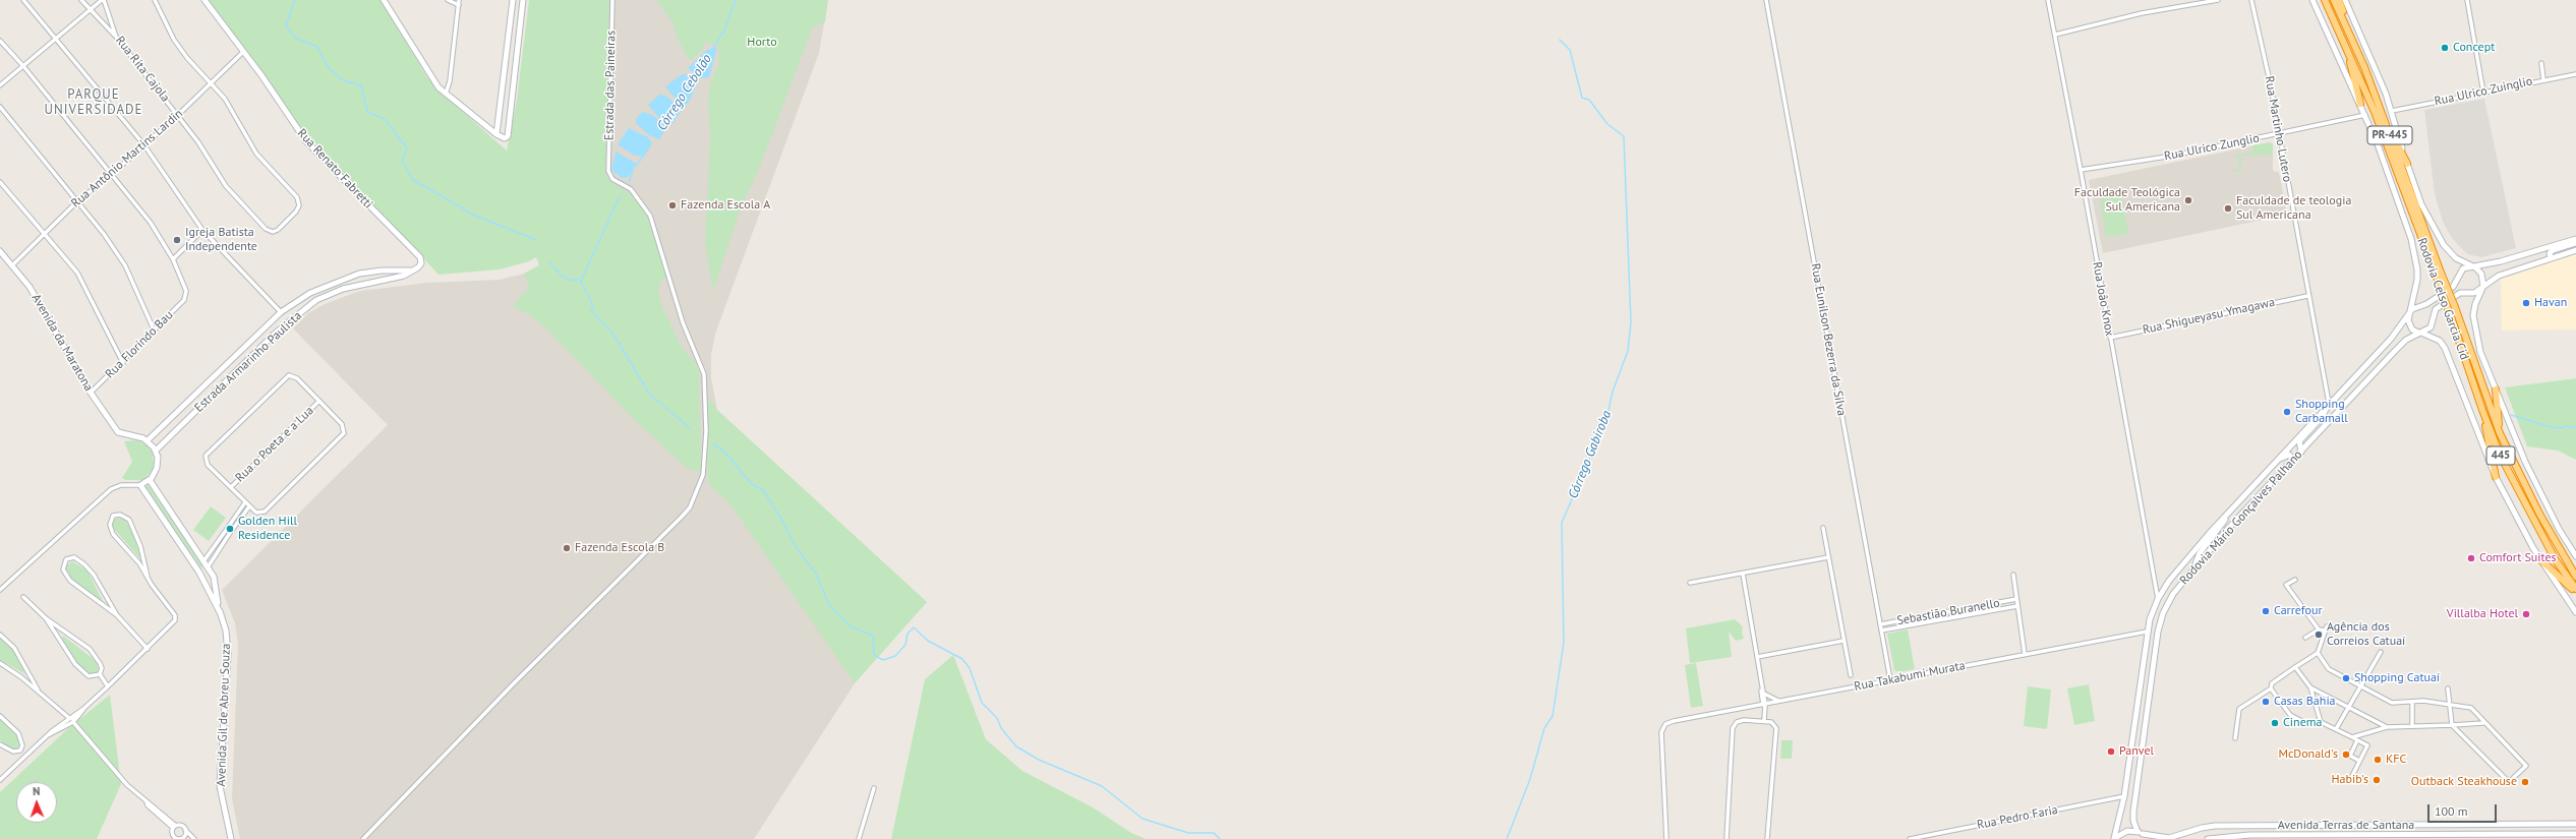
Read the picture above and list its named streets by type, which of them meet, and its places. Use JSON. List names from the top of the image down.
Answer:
{
  "streets": {
    "highway": ["PR-445", "Rodovia Celso Garcia Cid", "445"],
    "street": [
      "Rua Rita Cajola",
      "Estrada das Paineiras",
      "Rua Ulrico Zuinglio",
      "Rua Martinho Lutero",
      "Rua Ulrico Zunglio",
      "Rua Antônio Martins Lardin",
      "Rua Renato Fabretti",
      "Rua João Knox",
      "Rua Shigueyasu Ymagawa",
      "Rua Eunilson Bezerra da Silva",
      "Avenida da Maratona",
      "Rua Florindo Bau",
      "Estrada Armarinho Paulista",
      "Rua o Poeta e a Lua",
      "Rodovia Mário Gonçalves Palhano",
      "Sebastião Buranello",
      "Rua Takabumi Murata",
      "Avenida Gil de Abreu Souza",
      "Rua Pedro Faria",
      "Avenida Terras de Santana"
    ]
  },
  "crossings": [
    ["Rua Rita Cajola", "Rua Antônio Martins Lardin"],
    ["Rua Martinho Lutero", "Rua Ulrico Zunglio"],
    ["Rua Martinho Lutero", "Rua Shigueyasu Ymagawa"],
    ["Rua Martinho Lutero", "Rodovia Mário Gonçalves Palhano"],
    ["Rua Ulrico Zunglio", "Rua João Knox"],
    ["Rua Antônio Martins Lardin", "Rua Renato Fabretti"],
    ["Rua Antônio Martins Lardin", "Avenida da Maratona"],
    ["Rua Renato Fabretti", "Estrada Armarinho Paulista"],
    ["Rua João Knox", "Rua Shigueyasu Ymagawa"],
    ["Rua João Knox", "Rodovia Mário Gonçalves Palhano"],
    ["Rua Eunilson Bezerra da Silva", "Sebastião Buranello"],
    ["Rua Eunilson Bezerra da Silva", "Rua Takabumi Murata"],
    ["Avenida da Maratona", "Rua Florindo Bau"],
    ["Avenida da Maratona", "Estrada Armarinho Paulista"],
    ["Rodovia Mário Gonçalves Palhano", "Rua Takabumi Murata"],
    ["Rodovia Mário Gonçalves Palhano", "Rua Pedro Faria"],
    ["Rodovia Mário Gonçalves Palhano", "Avenida Terras de Santana"]
  ],
  "districts": ["PARQUE UNIVERSIDADE"],
  "water": ["Córrego Cebolão", "Córrego Gabiroba"],
  "parks": ["Horto"],
  "places": [
    "Concept",
    "Faculdade Teológica Sul Americana",
    "Fazenda Escola A",
    "Faculdade de teologia Sul Americana",
    "Igreja Batista Independente",
    "Havan",
    "Shopping Carbamall",
    "Golden Hill Residence",
    "Fazenda Escola B",
    "Comfort Suites",
    "Carrefour",
    "Villalba Hotel",
    "Agência dos Correios Catuaí",
    "Shopping Catuaí",
    "Casas Bahia",
    "Cinema",
    "Panvel",
    "McDonald's",
    "KFC",
    "Habib's",
    "Outback Steakhouse"
  ],
  "scale_bar": "100 m",
  "north": "top"
}
